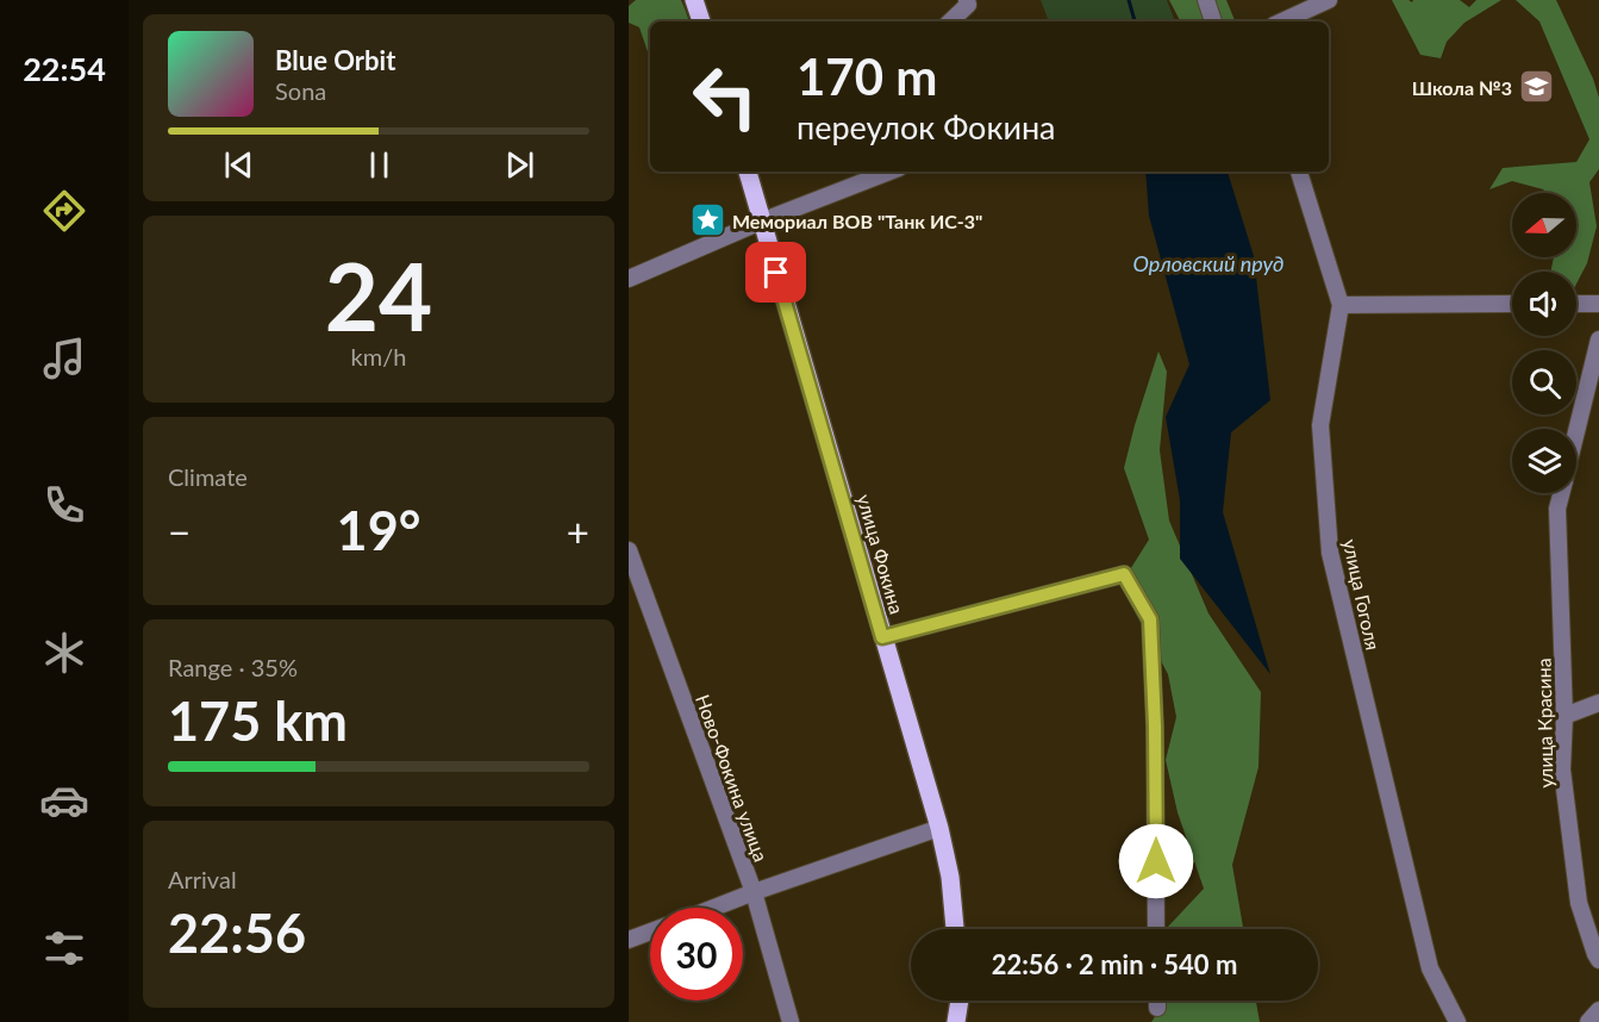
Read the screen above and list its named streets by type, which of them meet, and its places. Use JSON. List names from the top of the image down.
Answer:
{
  "streets": {
    "main road": ["улица Фокина"],
    "street": ["улица Гоголя", "улица Красина", "Ново-Фокина улица"]
  },
  "water": ["Орловский пруд"],
  "places": {
    "school or university": ["Школа №3"],
    "place": ["Мемориал ВОВ \"Танк ИС-3\""]
  },
  "north": "left",
  "page": {
    "tabs": "22:54",
    "turn": ["170 m", "переулок Фокина"],
    "song": ["Blue Orbit", "Sona"],
    "tile": [
      ["24", "km/h"],
      "Climate",
      ["Range · 35%", "175 km"],
      ["Arrival", "22:56"]
    ],
    "heat": ["−", "19°", "+"],
    "limit": "30",
    "trip": "22:56 · 2 min · 540 m"
  }
}
